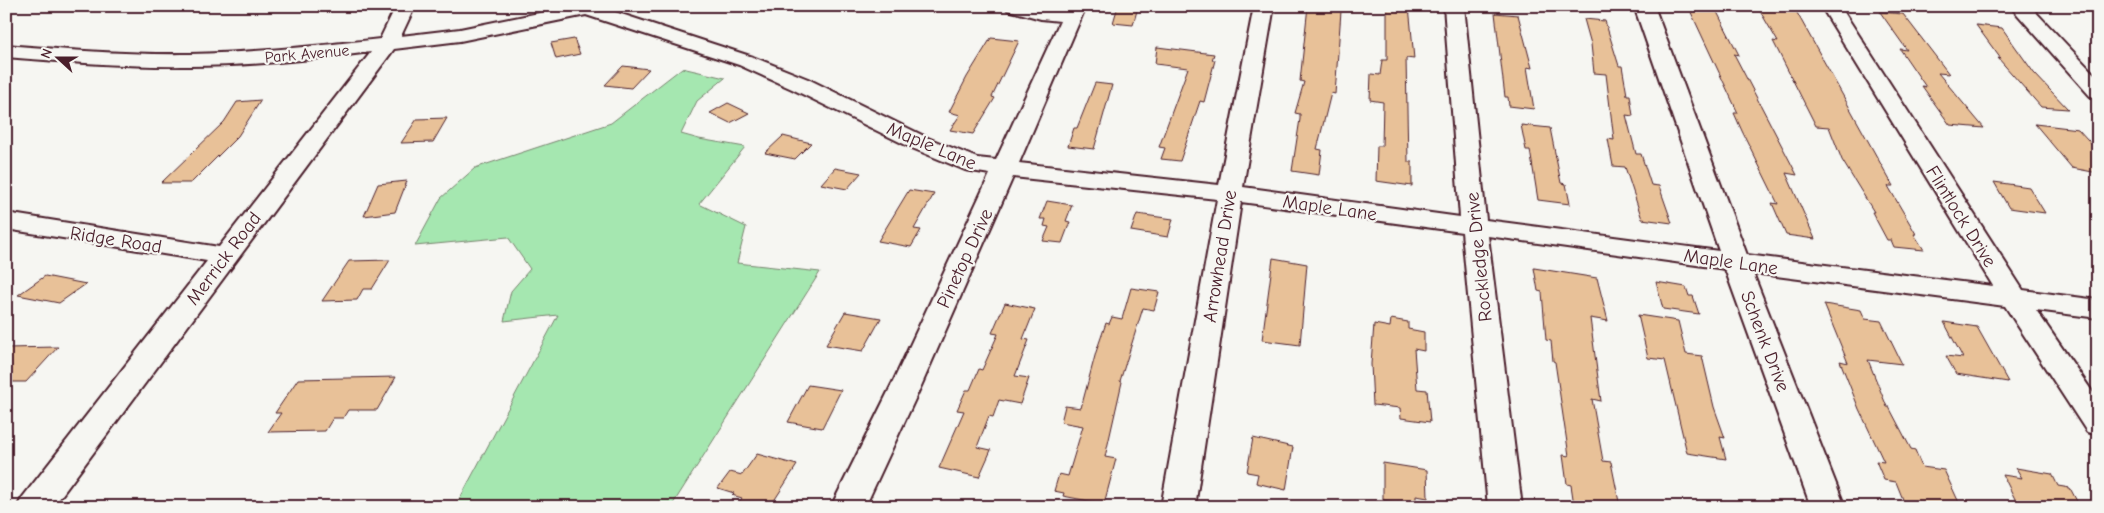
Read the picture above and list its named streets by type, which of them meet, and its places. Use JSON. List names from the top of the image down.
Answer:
{
  "streets": {
    "street": [
      "Park Avenue",
      "Maple Lane",
      "Flintlock Drive",
      "Ridge Road",
      "Arrowhead Drive",
      "Rockledge Drive",
      "Merrick Road",
      "Pinetop Drive",
      "Schenk Drive"
    ]
  },
  "crossings": [
    ["Park Avenue", "Maple Lane"],
    ["Park Avenue", "Merrick Road"],
    ["Maple Lane", "Flintlock Drive"],
    ["Maple Lane", "Arrowhead Drive"],
    ["Maple Lane", "Rockledge Drive"],
    ["Maple Lane", "Pinetop Drive"],
    ["Maple Lane", "Schenk Drive"],
    ["Ridge Road", "Merrick Road"]
  ],
  "north": "left"
}
